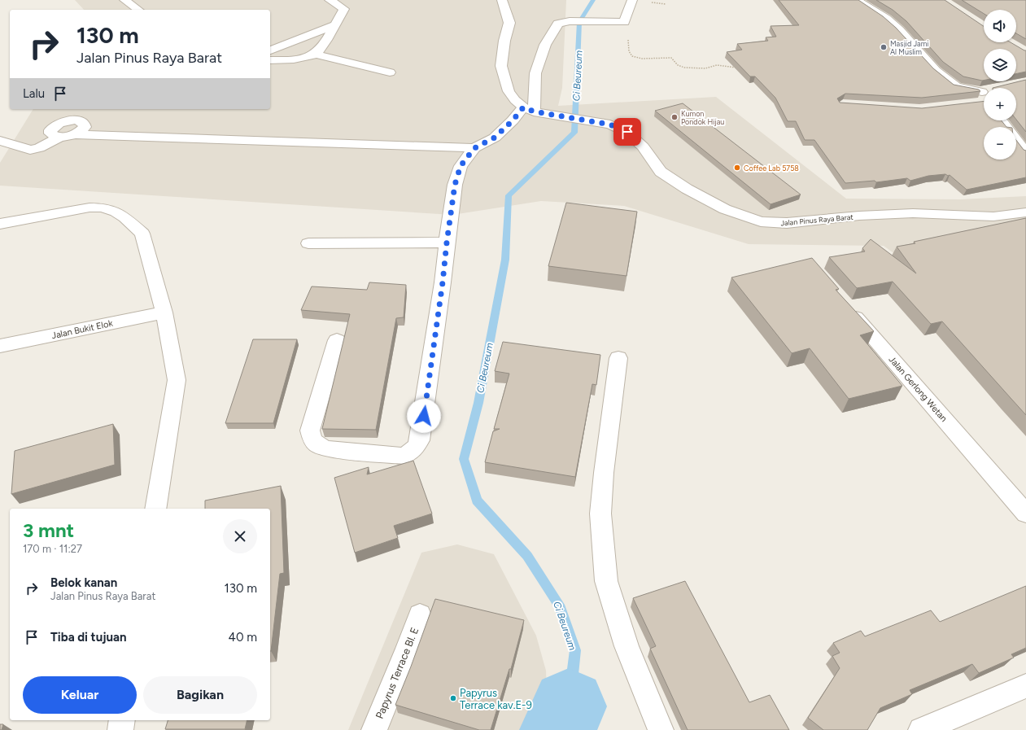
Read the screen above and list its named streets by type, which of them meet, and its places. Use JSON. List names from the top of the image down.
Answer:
{
  "streets": {
    "street": [
      "Jalan Pinus Raya Barat",
      "Jalan Bukit Elok",
      "Jalan Gerlong Wetan",
      "Papyrus Terrace Bl. E"
    ]
  },
  "water": ["Ci Beureum"],
  "places": [
    "Masjid Jami Al Muslim",
    "Kumon Pondok Hijau",
    "Coffee Lab 5758",
    "Papyrus Terrace kav.E-9"
  ],
  "page": {
    "map_buttons": ["+", "−"],
    "turn": ["130 m", "Jalan Pinus Raya Barat"],
    "then": "Lalu",
    "heading": ["3 mnt", "170 m · 11:27"],
    "list": [
      {
        "name": "Belok kanan",
        "note": "Jalan Pinus Raya Barat",
        "value": "130 m"
      },
      {
        "name": "Tiba di tujuan",
        "value": "40 m"
      }
    ],
    "buttons": ["Keluar", "Bagikan"]
  }
}
